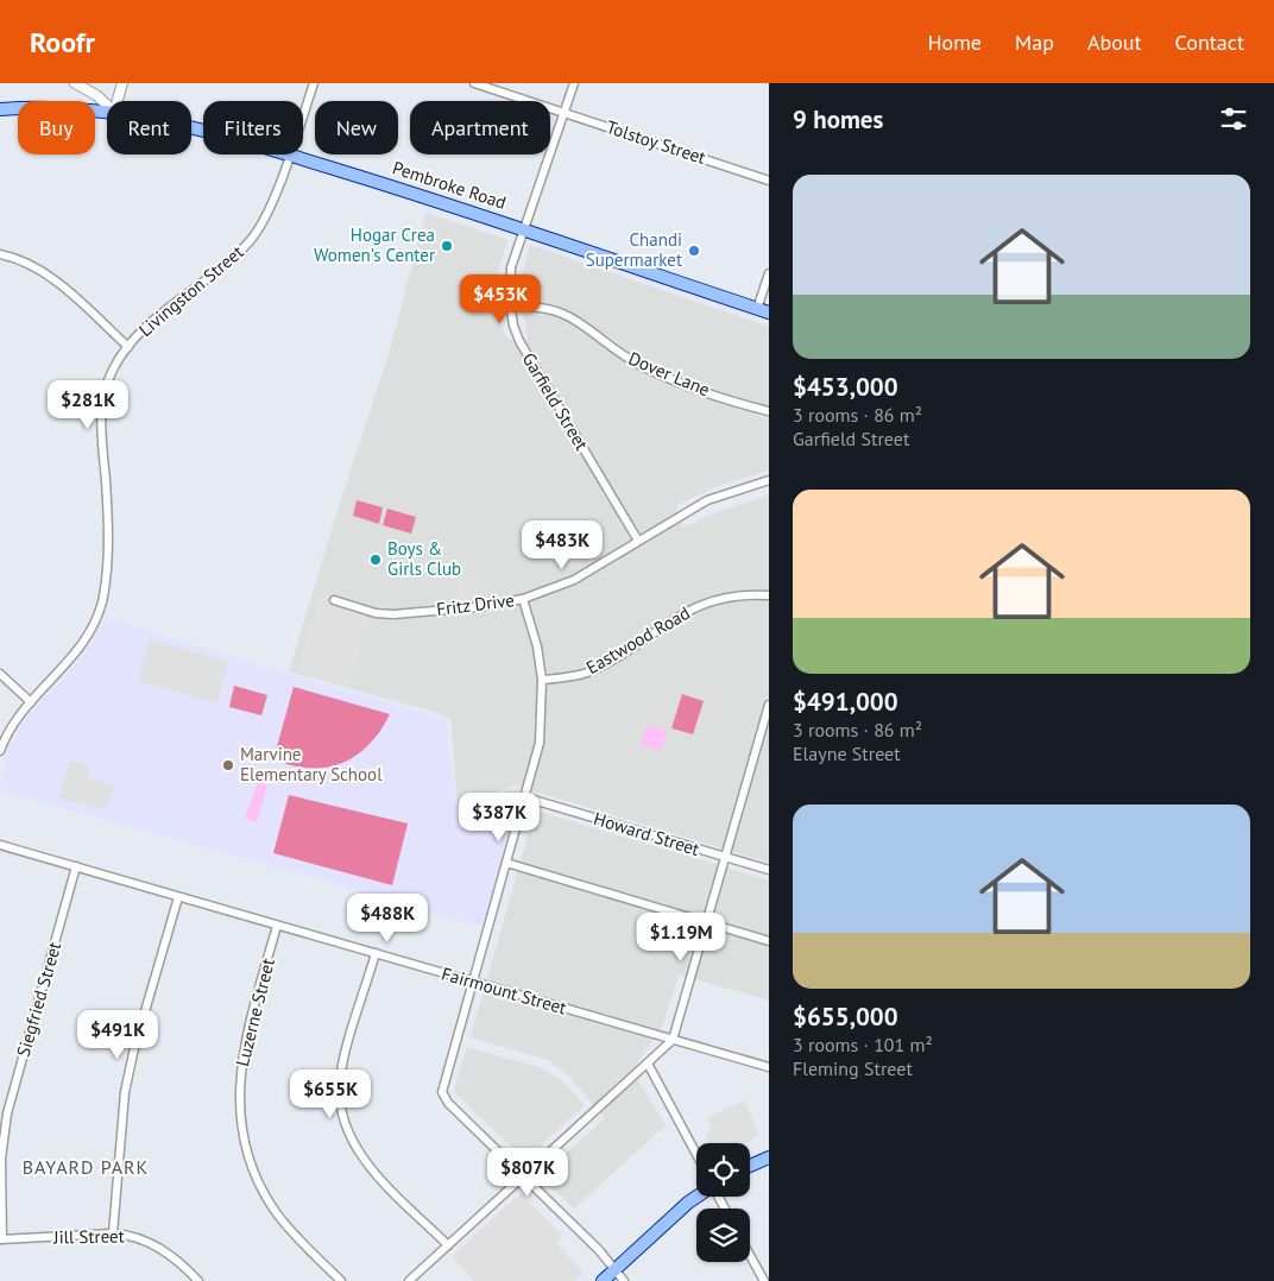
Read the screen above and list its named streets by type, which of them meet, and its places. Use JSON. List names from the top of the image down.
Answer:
{
  "streets": {
    "main road": ["Pembroke Road"],
    "street": [
      "Tolstoy Street",
      "Livingston Street",
      "Dover Lane",
      "Garfield Street",
      "Fritz Drive",
      "Eastwood Road",
      "Howard Street",
      "Fairmount Street",
      "Siegfried Street",
      "Luzerne Street",
      "Jill Street"
    ]
  },
  "crossings": [
    ["Tolstoy Street", "Garfield Street"],
    ["Pembroke Road", "Livingston Street"],
    ["Pembroke Road", "Garfield Street"],
    ["Dover Lane", "Garfield Street"],
    ["Garfield Street", "Fritz Drive"],
    ["Fairmount Street", "Siegfried Street"],
    ["Fairmount Street", "Luzerne Street"],
    ["Siegfried Street", "Jill Street"]
  ],
  "districts": ["BAYARD PARK"],
  "places": [
    "Hogar Crea Women's Center",
    "Chandi Supermarket",
    "Boys & Girls Club",
    "Marvine Elementary School"
  ],
  "page": {
    "header": "Roofr",
    "nav": [
      "Home",
      "Map",
      "About",
      "Contact"
    ],
    "heading": "9 homes",
    "chip": [
      "Buy",
      "Rent",
      "Filters",
      "New",
      "Apartment"
    ],
    "list": [
      {
        "name": "$453,000",
        "note": "3 rooms · 86 m² · Garfield Street"
      },
      {
        "name": "$491,000",
        "note": "3 rooms · 86 m² · Elayne Street"
      },
      {
        "name": "$655,000",
        "note": "3 rooms · 101 m² · Fleming Street"
      }
    ],
    "price": [
      "$453K",
      "$281K",
      "$483K",
      "$387K",
      "$488K",
      "$1.19M",
      "$491K",
      "$655K",
      "$807K"
    ]
  }
}
